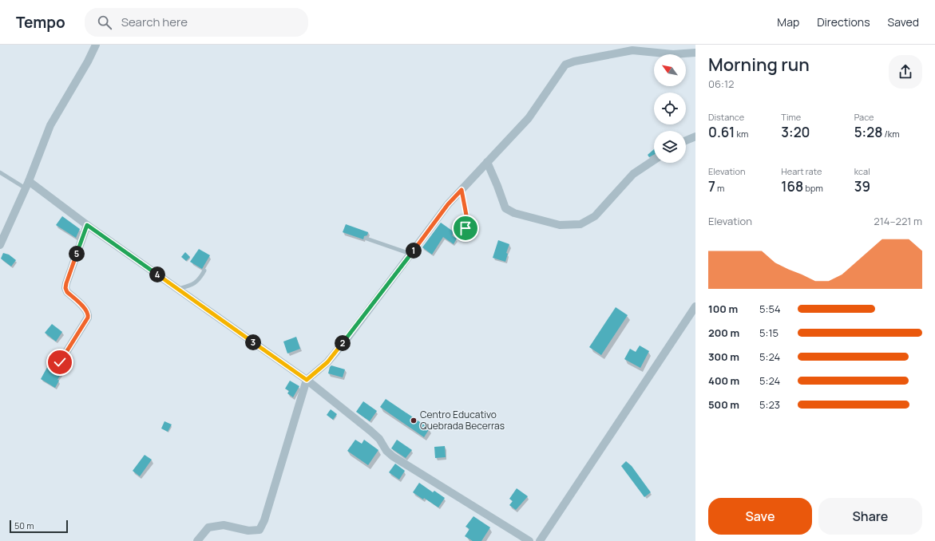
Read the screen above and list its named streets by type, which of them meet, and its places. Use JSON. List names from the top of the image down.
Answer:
{
  "places": ["Centro Educativo Quebrada Becerras"],
  "scale_bar": "50 m",
  "north": "top left",
  "page": {
    "header": "Tempo",
    "search": "Search here",
    "nav": ["Map", "Directions", "Saved"],
    "heading": ["Morning run", "06:12"],
    "stats": [
      ["Distance", "0.61 km"],
      ["Time", "3:20"],
      ["Pace", "5:28 /km"],
      ["Elevation", "7 m"],
      ["Heart rate", "168 bpm"],
      ["kcal", "39"]
    ],
    "chart": ["Elevation", "214–221 m"],
    "pins": [
      "1",
      "5",
      "4",
      "3",
      "2"
    ],
    "list": [
      {
        "name": "100 m",
        "note": "5:54"
      },
      {
        "name": "200 m",
        "note": "5:15"
      },
      {
        "name": "300 m",
        "note": "5:24"
      },
      {
        "name": "400 m",
        "note": "5:24"
      },
      {
        "name": "500 m",
        "note": "5:23"
      }
    ],
    "buttons": ["Save", "Share"],
    "scale": "50 m"
  }
}
